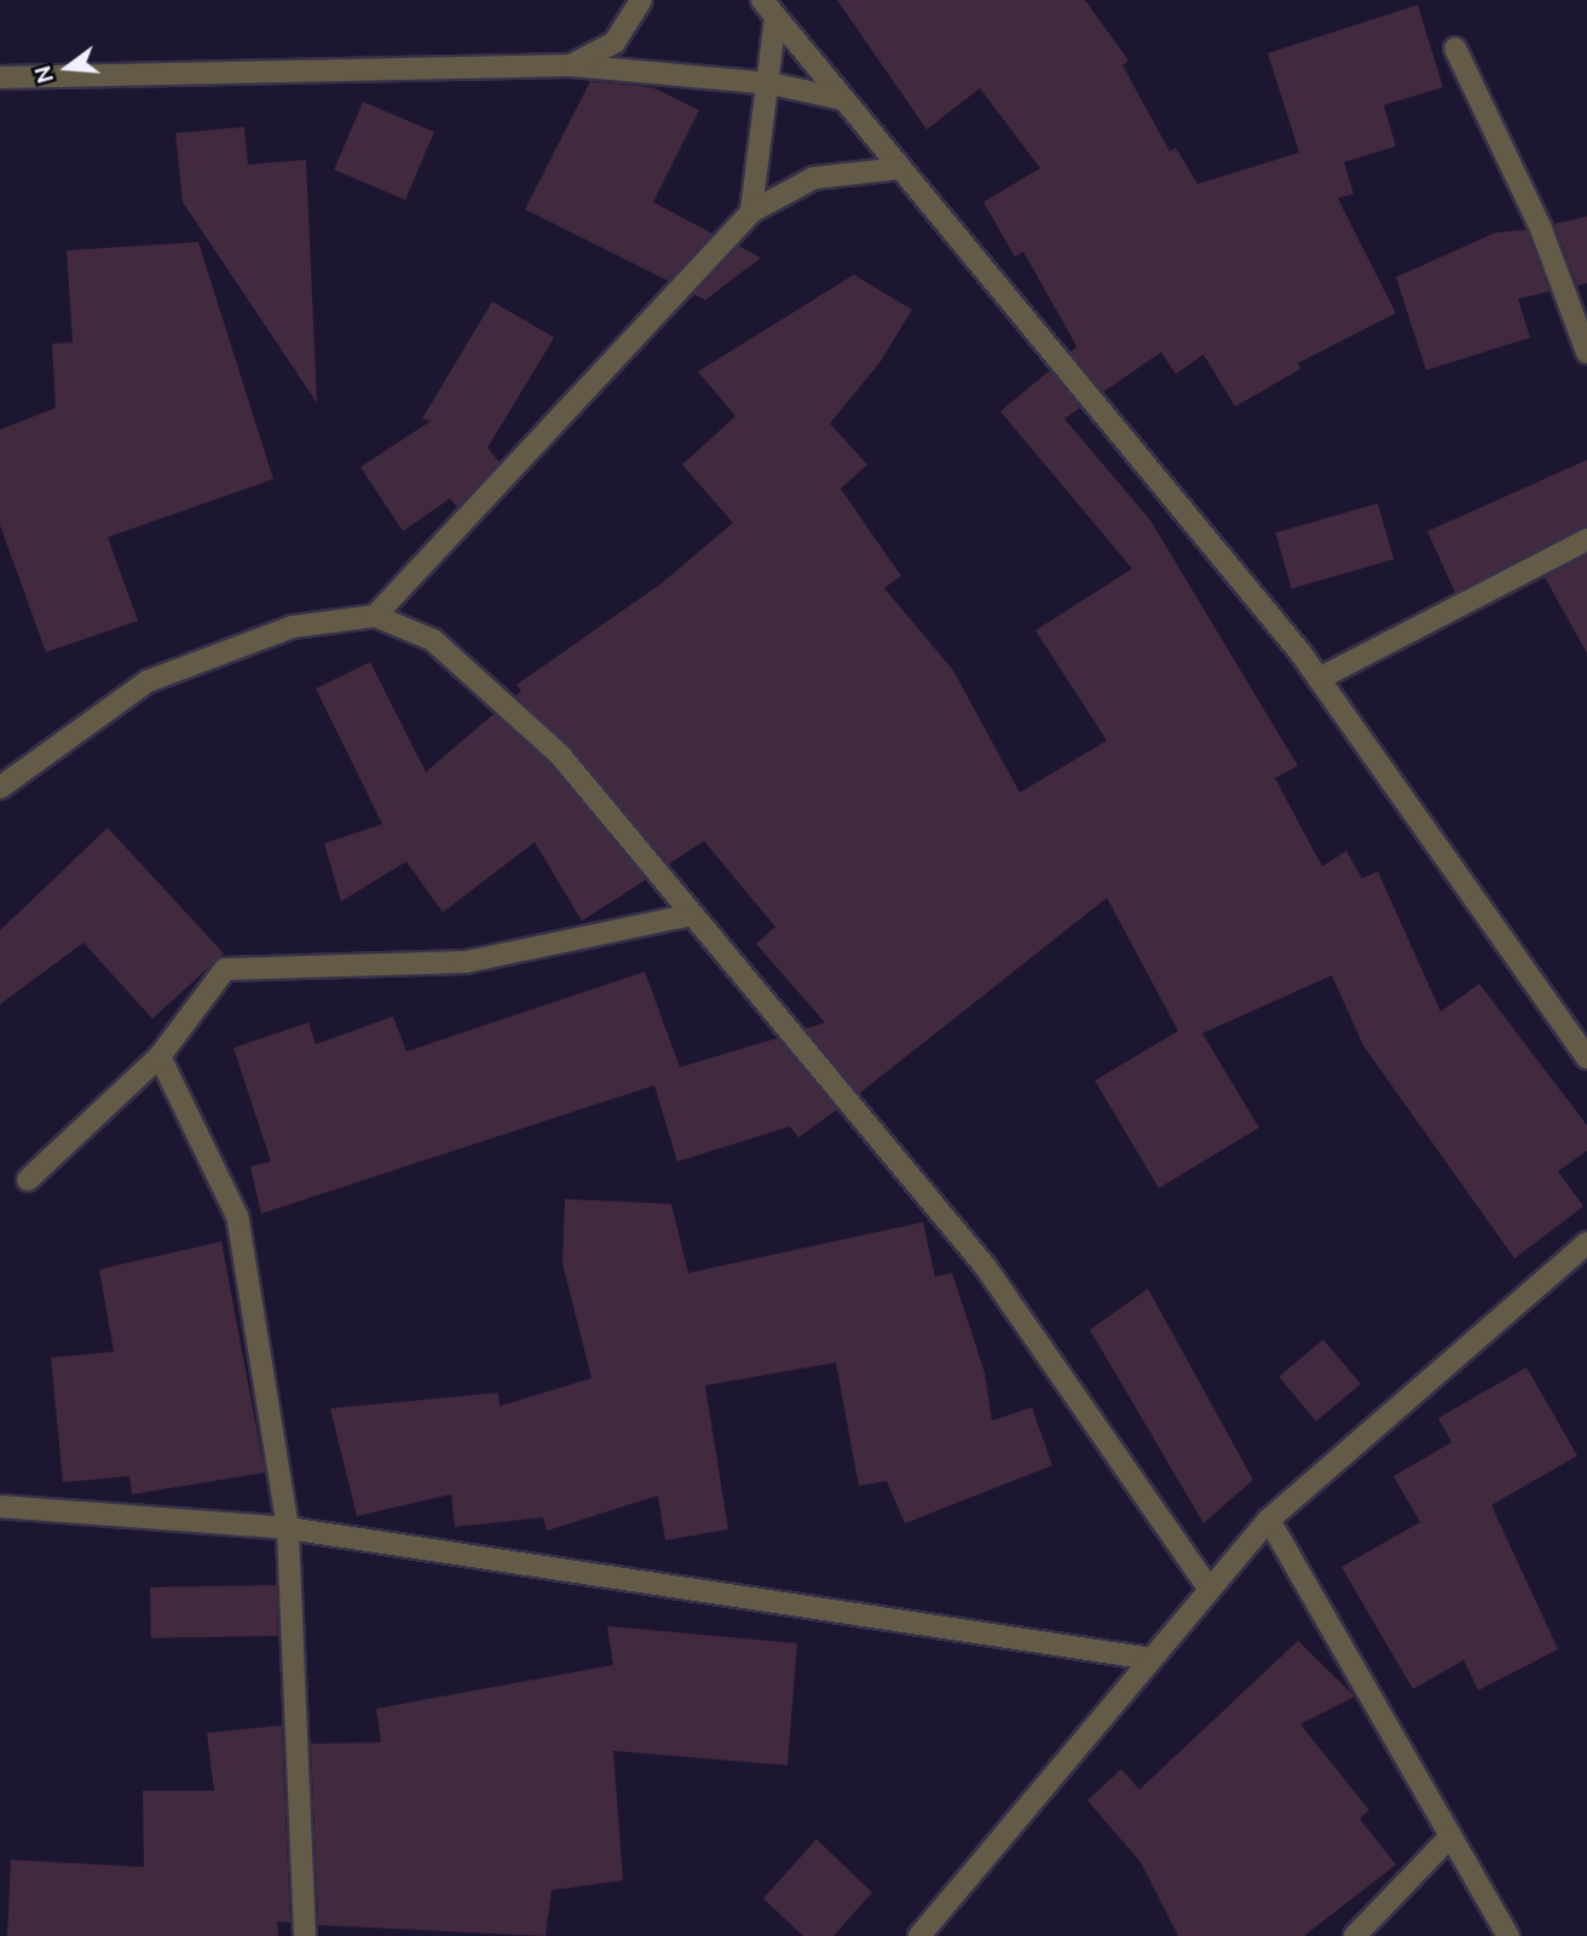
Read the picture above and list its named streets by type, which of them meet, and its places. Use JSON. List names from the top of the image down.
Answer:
{
  "north": "left"
}
